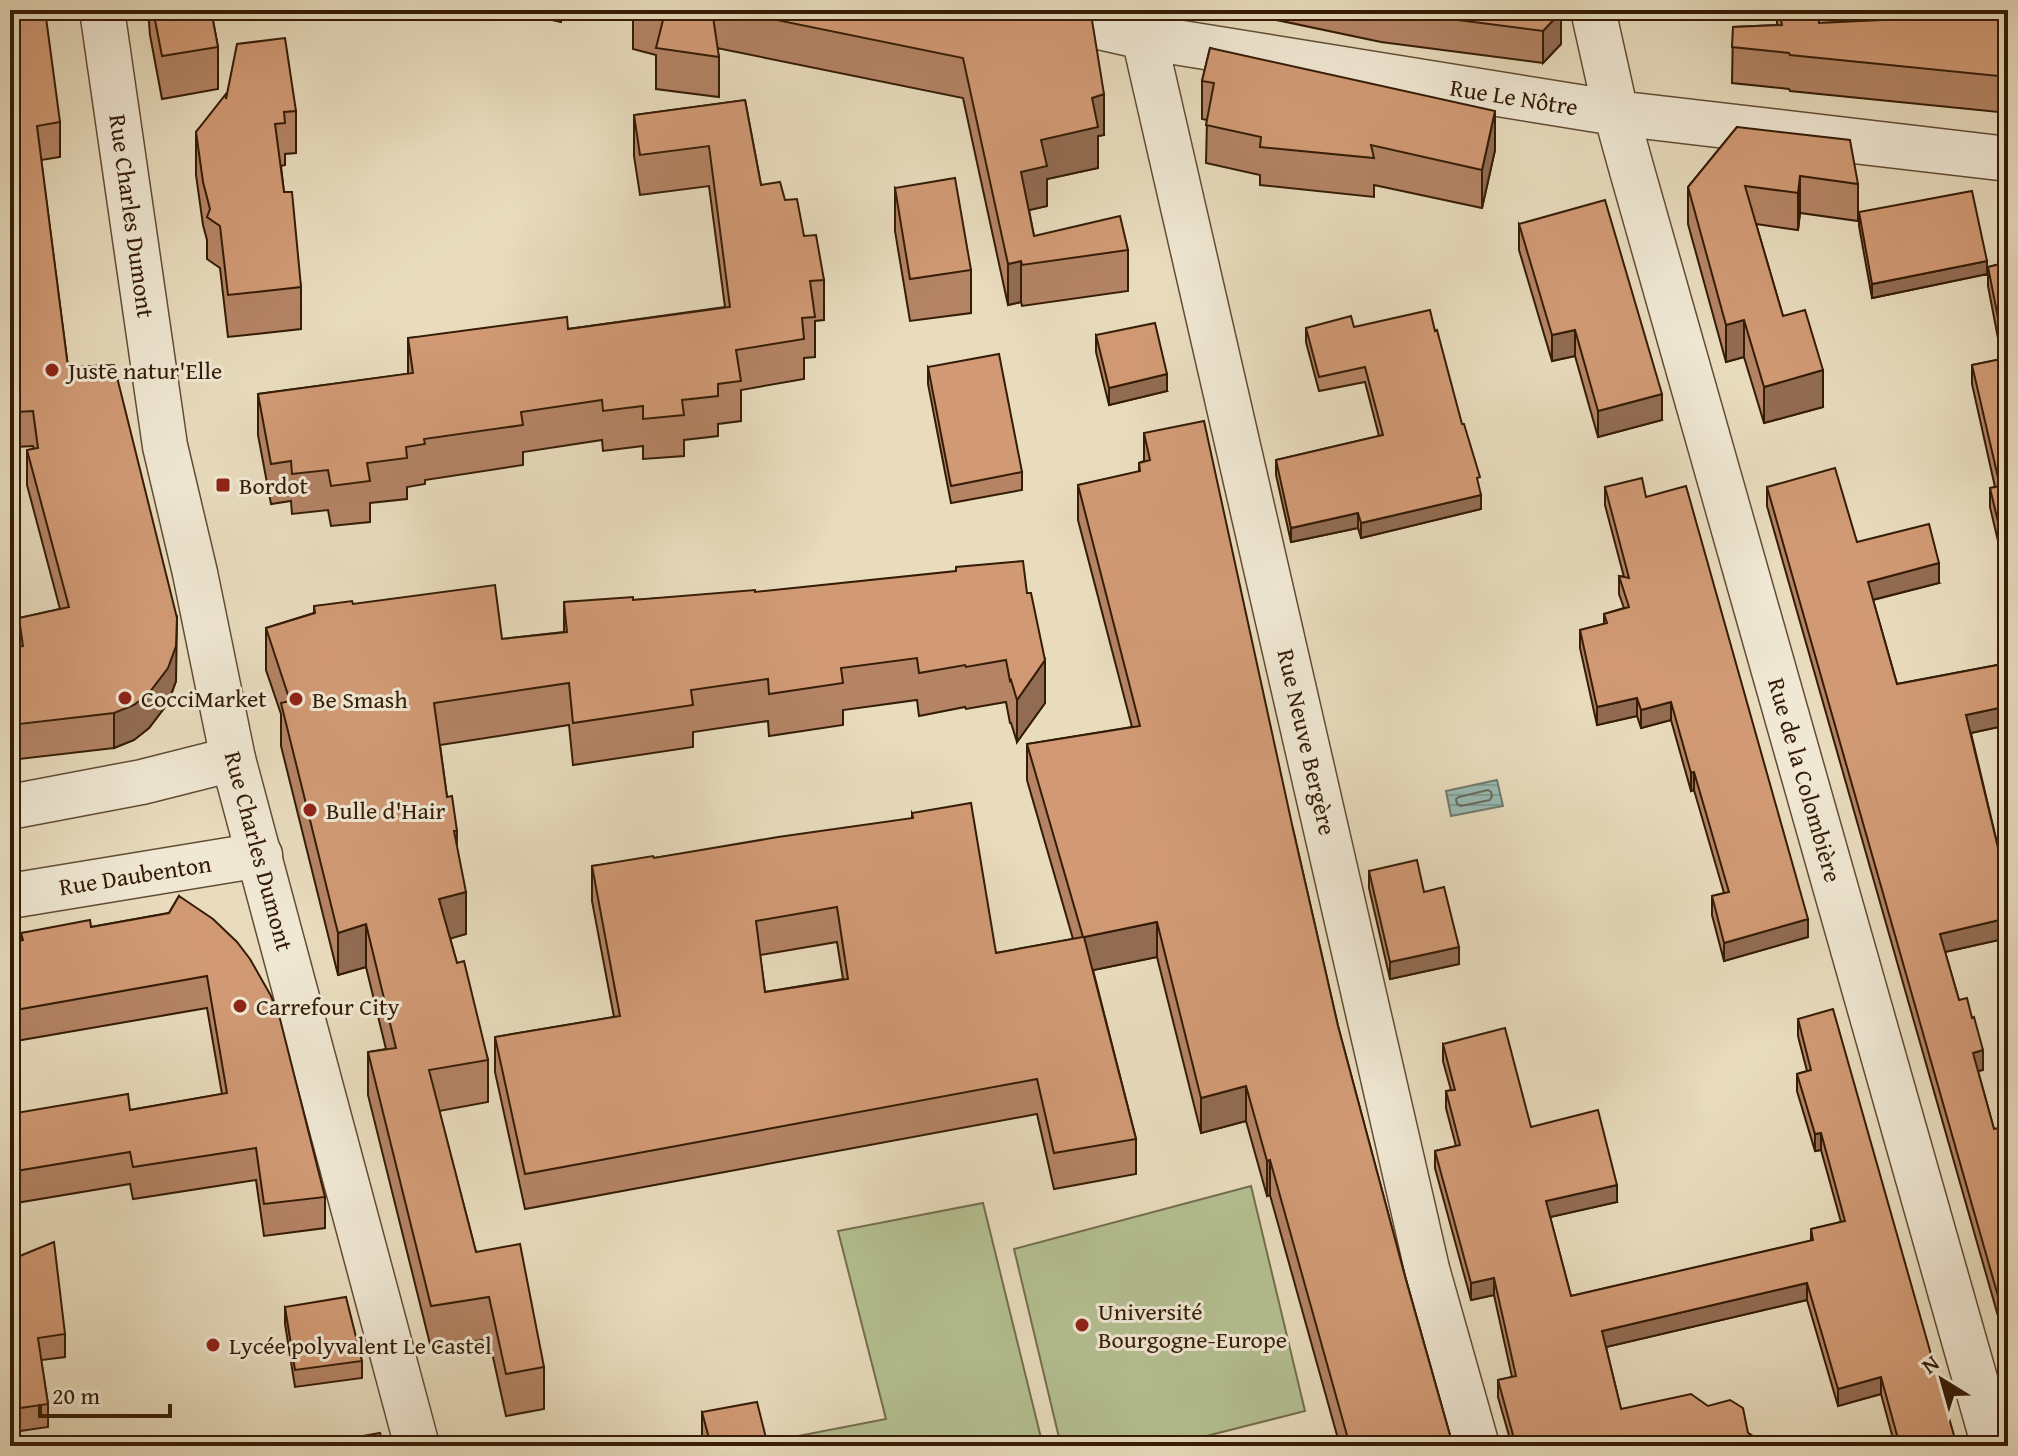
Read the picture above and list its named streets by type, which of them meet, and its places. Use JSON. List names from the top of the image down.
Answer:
{
  "streets": {
    "street": [
      "Rue Le Nôtre",
      "Rue Charles Dumont",
      "Rue Neuve Bergère",
      "Rue de la Colombière",
      "Rue Daubenton"
    ]
  },
  "crossings": [
    ["Rue Le Nôtre", "Rue Neuve Bergère"],
    ["Rue Le Nôtre", "Rue de la Colombière"],
    ["Rue Charles Dumont", "Rue Daubenton"]
  ],
  "places": {
    "other": [
      "Juste natur'Elle",
      "CocciMarket",
      "Be Smash",
      "Bulle d'Hair",
      "Carrefour City",
      "Université Bourgogne-Europe",
      "Lycée polyvalent Le Castel"
    ],
    "transit": ["Bordot"]
  },
  "scale_bar": "20 m",
  "north": "top left"
}
